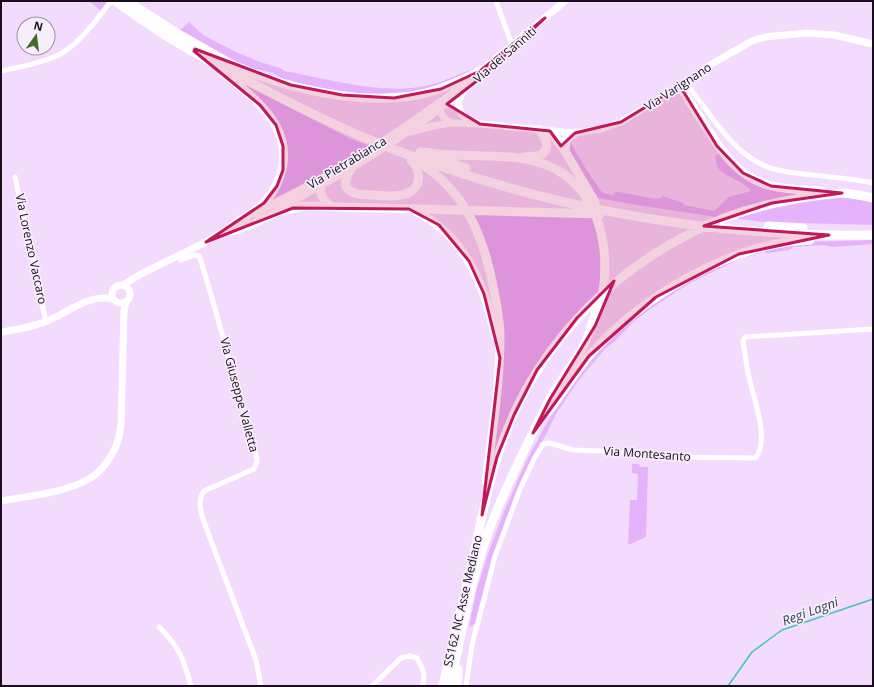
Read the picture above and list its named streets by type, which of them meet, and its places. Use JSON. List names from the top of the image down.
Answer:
{
  "streets": {
    "highway": ["SS162 NC Asse Mediano"],
    "main road": ["Via dei Sanniti", "Via Varignano", "Via Pietrabianca"],
    "street": ["Via Lorenzo Vaccaro", "Via Giuseppe Valletta", "Via Montesanto"]
  },
  "crossings": [
    ["Via dei Sanniti", "Via Pietrabianca"],
    ["Via Varignano", "Via Pietrabianca"],
    ["Via Pietrabianca", "Via Lorenzo Vaccaro"],
    ["Via Pietrabianca", "Via Giuseppe Valletta"]
  ],
  "water": ["Regi Lagni"],
  "north": "top"
}
